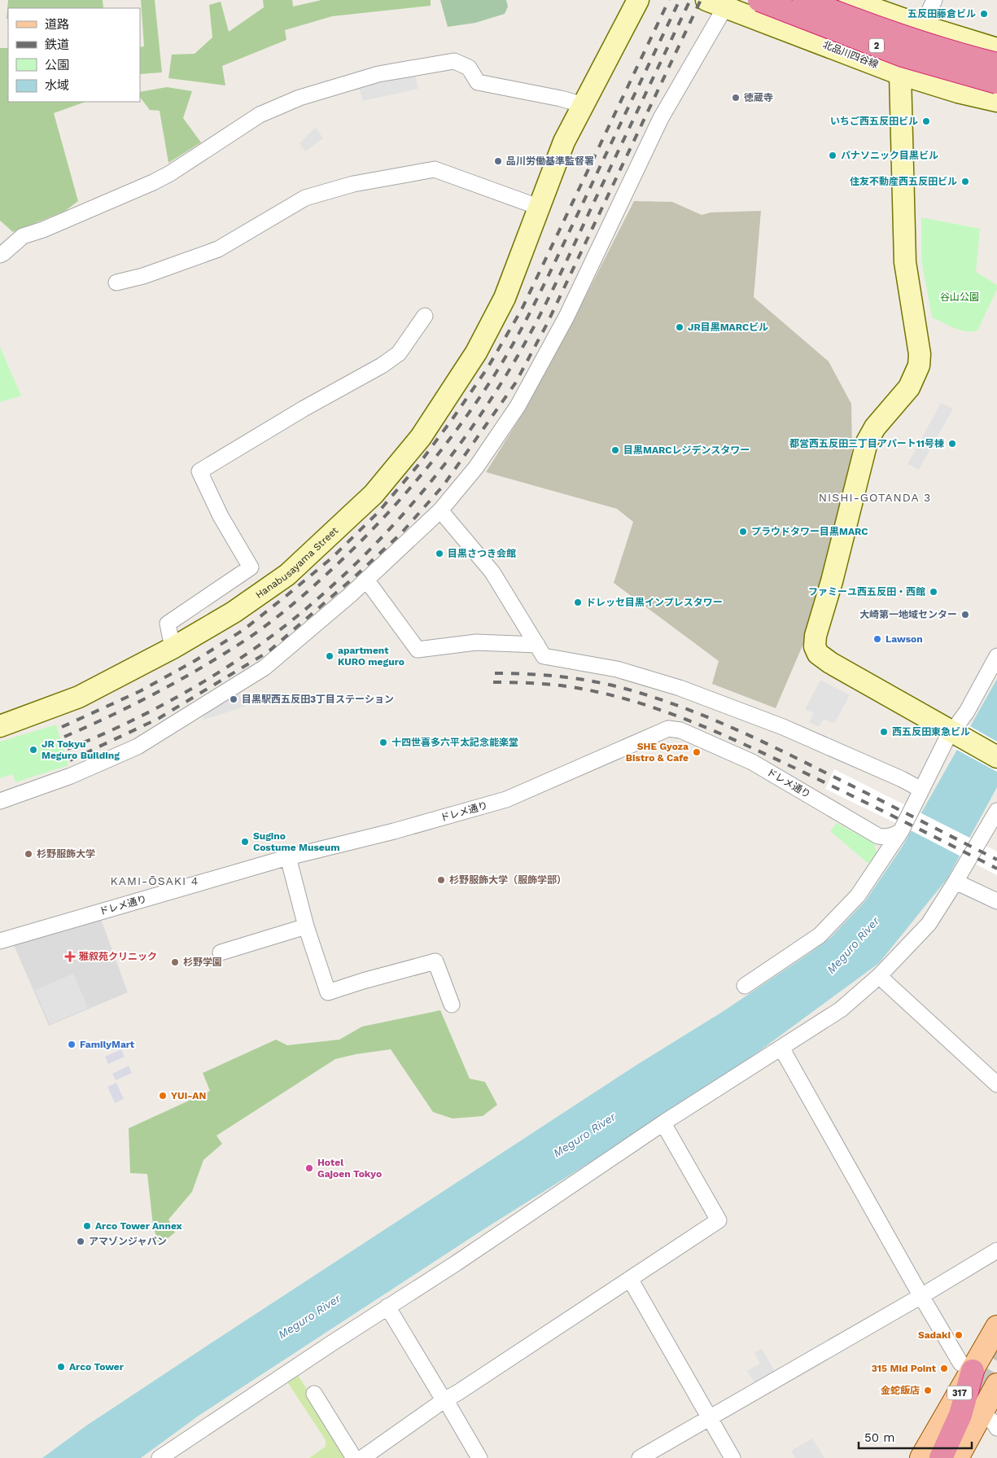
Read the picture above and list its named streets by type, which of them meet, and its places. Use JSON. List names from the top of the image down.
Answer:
{
  "streets": {
    "highway": ["2"],
    "main road": ["317"],
    "street": ["北品川四谷線", "Hanabusayama Street", "ドレメ通り"]
  },
  "districts": ["NISHI-GOTANDA 3", "KAMI-ŌSAKI 4"],
  "water": ["Meguro River"],
  "parks": ["谷山公園"],
  "places": {
    "other": [
      "五反田藤倉ビル",
      "徳蔵寺",
      "いちご西五反田ビル",
      "パナソニック目黒ビル",
      "品川労働基準監督署",
      "住友不動産西五反田ビル",
      "JR目黒MARCビル",
      "都営西五反田三丁目アパート11号棟",
      "目黒MARCレジデンスタワー",
      "プラウドタワー目黒MARC",
      "目黒さつき会館",
      "ファミーユ西五反田・西館",
      "ドレッセ目黒インプレスタワー",
      "大崎第一地域センター",
      "Lawson",
      "apartment KURO meguro",
      "目黒駅西五反田3丁目ステーション",
      "西五反田東急ビル",
      "十四世喜多六平太記念能楽堂",
      "JR Tokyu Meguro Building",
      "SHE Gyoza Bistro & Cafe",
      "Sugino Costume Museum",
      "杉野服飾大学",
      "杉野服飾大学（服飾学部）",
      "杉野学園",
      "FamilyMart",
      "YUI-AN",
      "Hotel Gajoen Tokyo",
      "Arco Tower Annex",
      "アマゾンジャパン",
      "Sadaki",
      "Arco Tower",
      "315 Mid Point",
      "金蛇飯店"
    ],
    "health": ["雅叙苑クリニック"]
  },
  "legend": [
    "道路",
    "鉄道",
    "公園",
    "水域"
  ],
  "scale_bar": "50 m"
}
